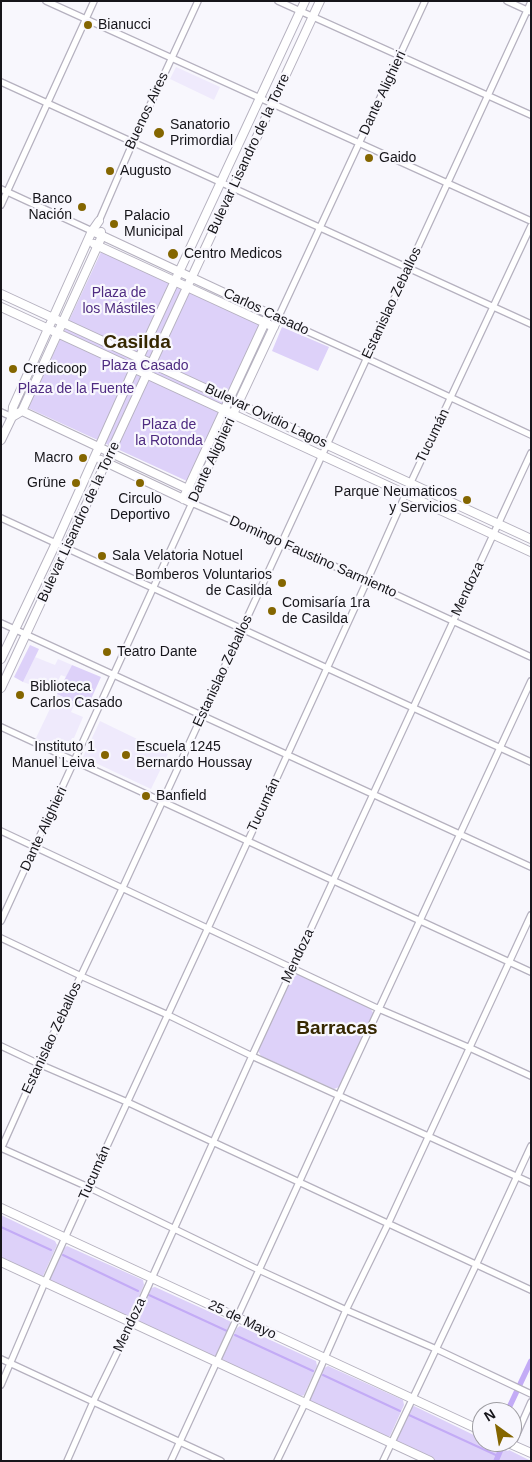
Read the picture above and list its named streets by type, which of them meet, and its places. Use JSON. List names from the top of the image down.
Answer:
{
  "streets": {
    "main road": [
      "Dante Alighieri",
      "Buenos Aires",
      "Bulevar Lisandro de la Torre",
      "Carlos Casado",
      "Bulevar Ovidio Lagos",
      "Domingo Faustino Sarmiento",
      "25 de Mayo"
    ],
    "street": ["Estanislao Zeballos", "Tucumán", "Mendoza"]
  },
  "crossings": [
    ["Dante Alighieri", "Carlos Casado"],
    ["Dante Alighieri", "Bulevar Ovidio Lagos"],
    ["Dante Alighieri", "Domingo Faustino Sarmiento"],
    ["Buenos Aires", "Carlos Casado"],
    ["Buenos Aires", "Bulevar Ovidio Lagos"],
    ["Bulevar Lisandro de la Torre", "Carlos Casado"],
    ["Bulevar Lisandro de la Torre", "Bulevar Ovidio Lagos"],
    ["Bulevar Lisandro de la Torre", "Domingo Faustino Sarmiento"],
    ["Estanislao Zeballos", "Carlos Casado"],
    ["Estanislao Zeballos", "Bulevar Ovidio Lagos"],
    ["Estanislao Zeballos", "Domingo Faustino Sarmiento"],
    ["Carlos Casado", "Tucumán"],
    ["Bulevar Ovidio Lagos", "Tucumán"],
    ["Bulevar Ovidio Lagos", "Mendoza"],
    ["Tucumán", "Domingo Faustino Sarmiento"],
    ["Tucumán", "25 de Mayo"],
    ["Domingo Faustino Sarmiento", "Mendoza"],
    ["Mendoza", "25 de Mayo"]
  ],
  "districts": ["Casilda", "Barracas"],
  "parks": [
    "Plaza de los Mástiles",
    "Plaza Casado",
    "Plaza de la Fuente",
    "Plaza de la Rotonda"
  ],
  "places": [
    "Bianucci",
    "Sanatorio Primordial",
    "Gaido",
    "Augusto",
    "Banco Nación",
    "Palacio Municipal",
    "Centro Medicos",
    "Credicoop",
    "Macro",
    "Grüne",
    "Circulo Deportivo",
    "Parque Neumaticos y Servicios",
    "Sala Velatoria Notuel",
    "Bomberos Voluntarios de Casilda",
    "Comisaría 1ra de Casilda",
    "Teatro Dante",
    "Biblioteca Carlos Casado",
    "Instituto 1 Manuel Leiva",
    "Escuela 1245 Bernardo Houssay",
    "Banfield"
  ],
  "north": "top left"
}
